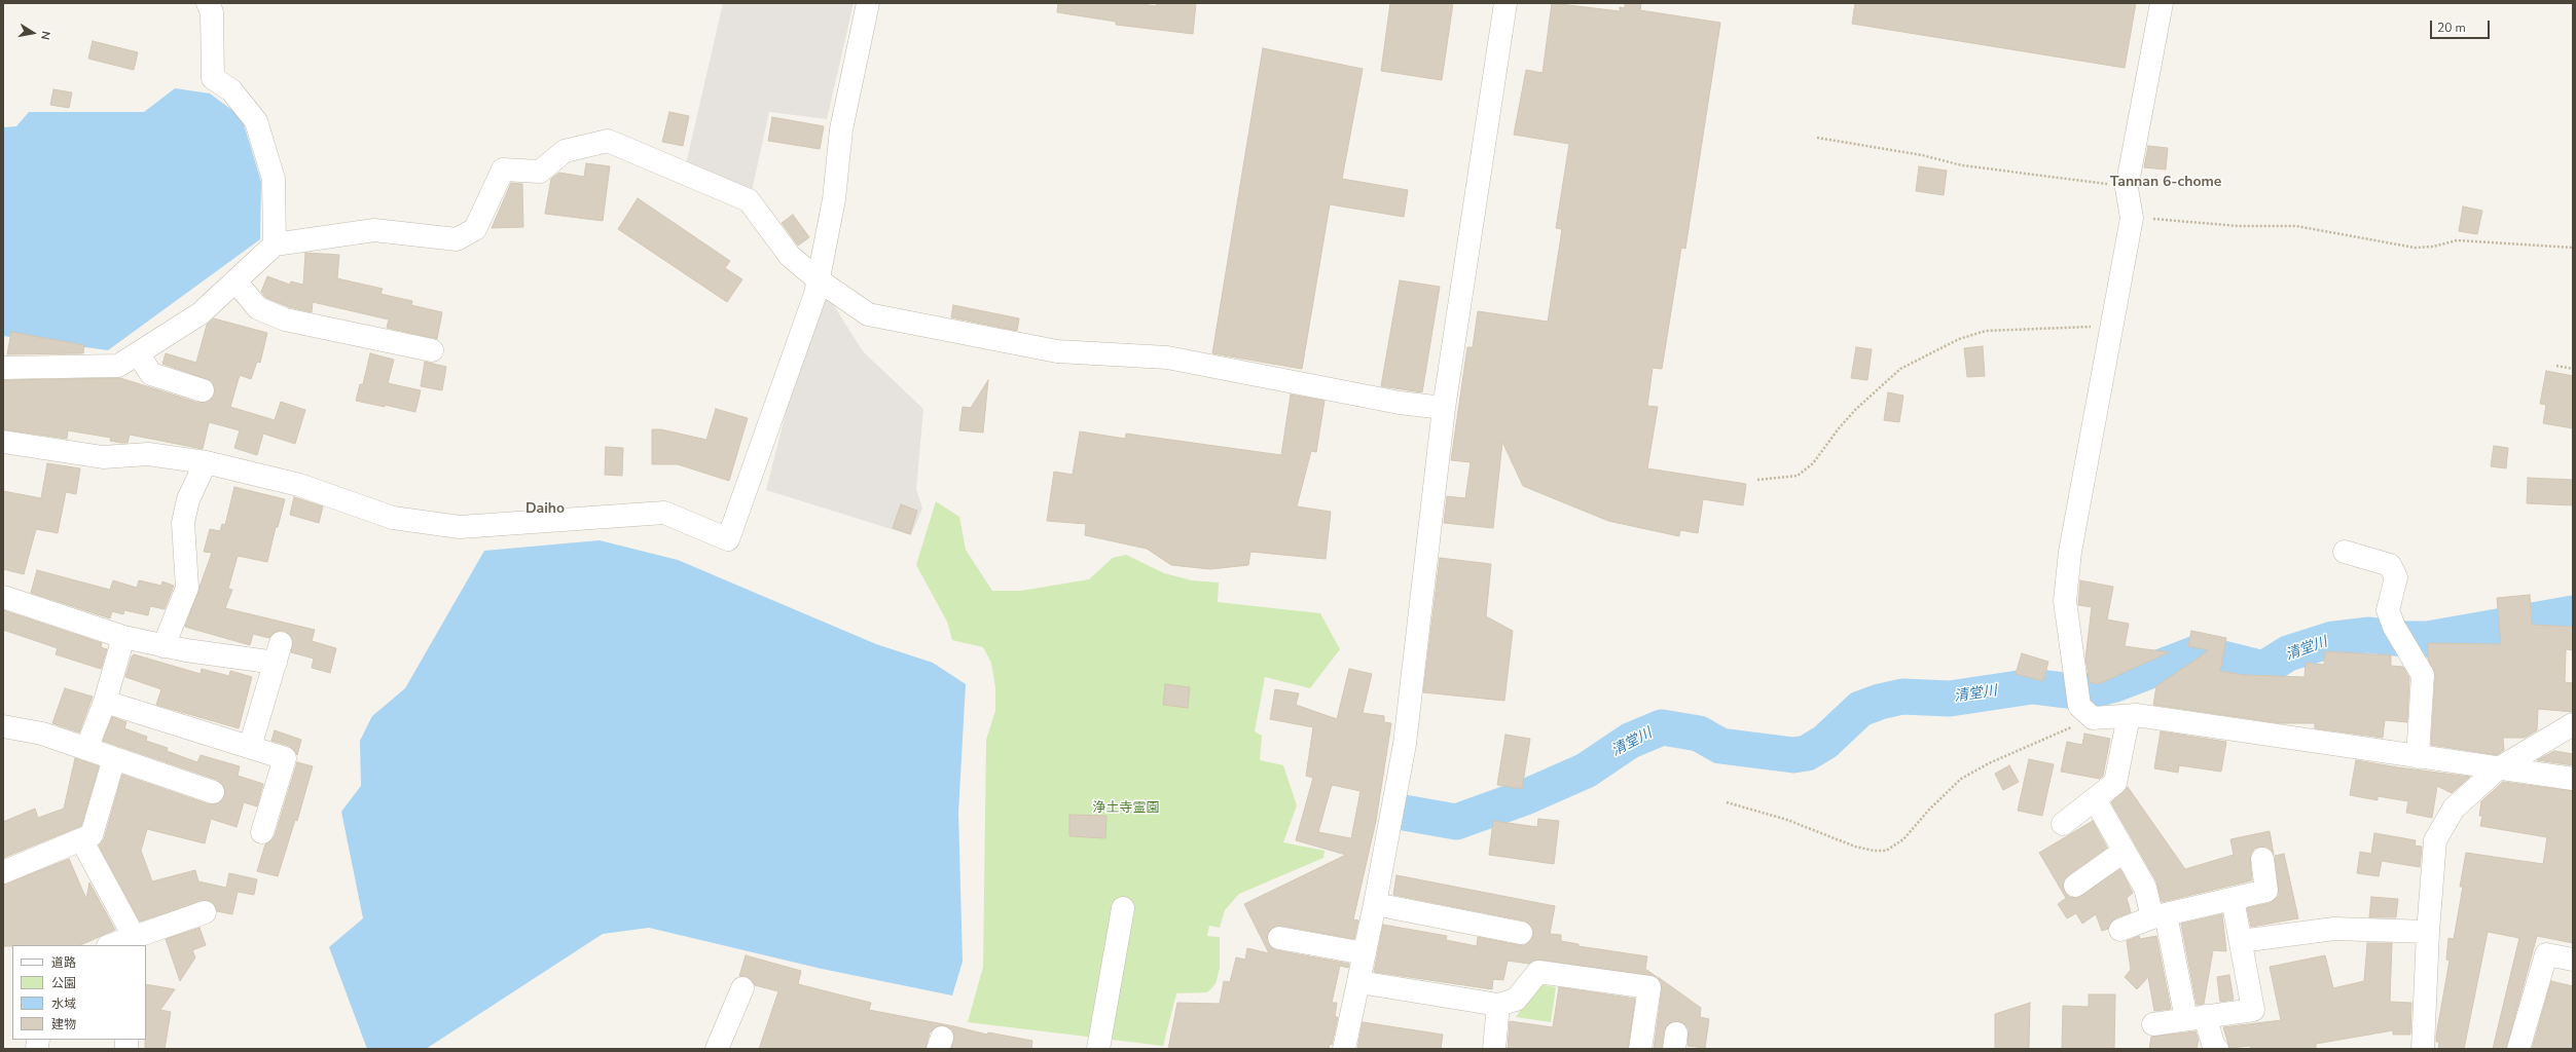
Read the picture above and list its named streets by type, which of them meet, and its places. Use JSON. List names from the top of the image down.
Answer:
{
  "districts": ["Tannan 6-chome", "Daiho"],
  "water": ["清堂川"],
  "parks": ["浄土寺霊園"],
  "legend": [
    "道路",
    "公園",
    "水域",
    "建物"
  ],
  "scale_bar": "20 m",
  "north": "right"
}
